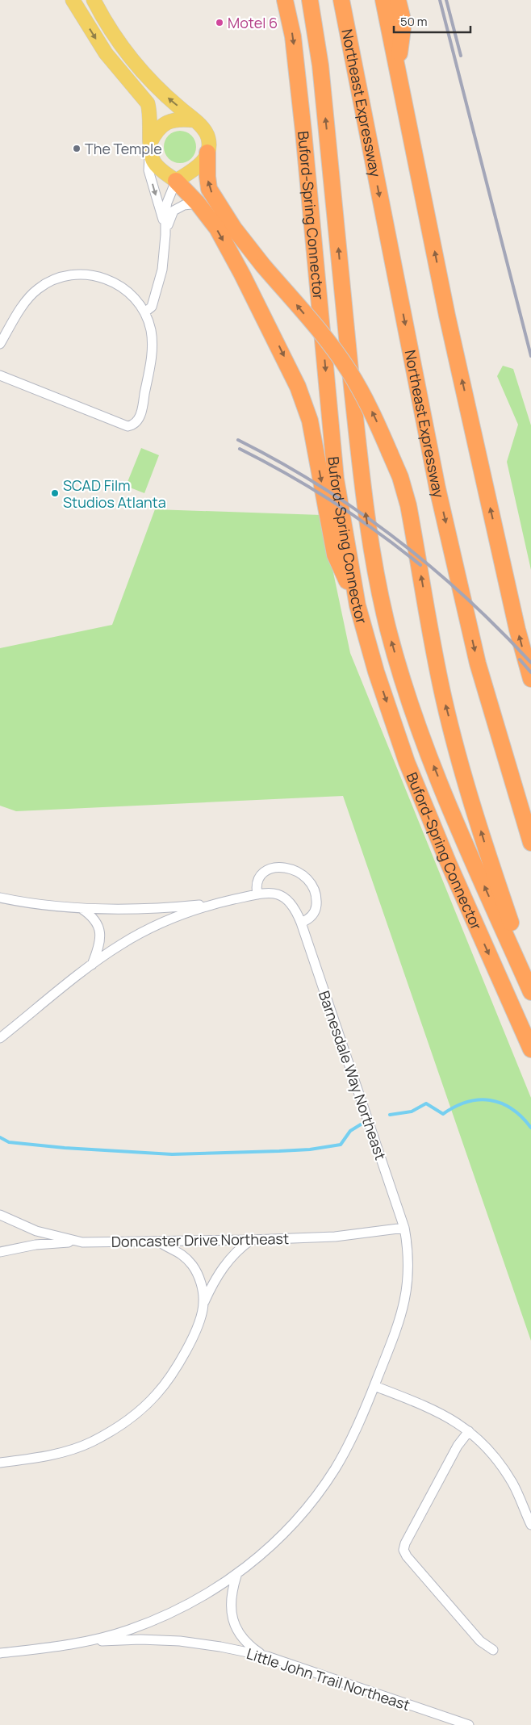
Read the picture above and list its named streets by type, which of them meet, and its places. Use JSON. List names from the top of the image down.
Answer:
{
  "streets": {
    "highway": ["Northeast Expressway", "Buford-Spring Connector"],
    "street": ["Barnesdale Way Northeast", "Doncaster Drive Northeast", "Little John Trail Northeast"]
  },
  "crossings": [
    ["Barnesdale Way Northeast", "Doncaster Drive Northeast"],
    ["Barnesdale Way Northeast", "Little John Trail Northeast"]
  ],
  "places": ["Motel 6", "The Temple", "SCAD Film Studios Atlanta"],
  "scale_bar": "50 m"
}
